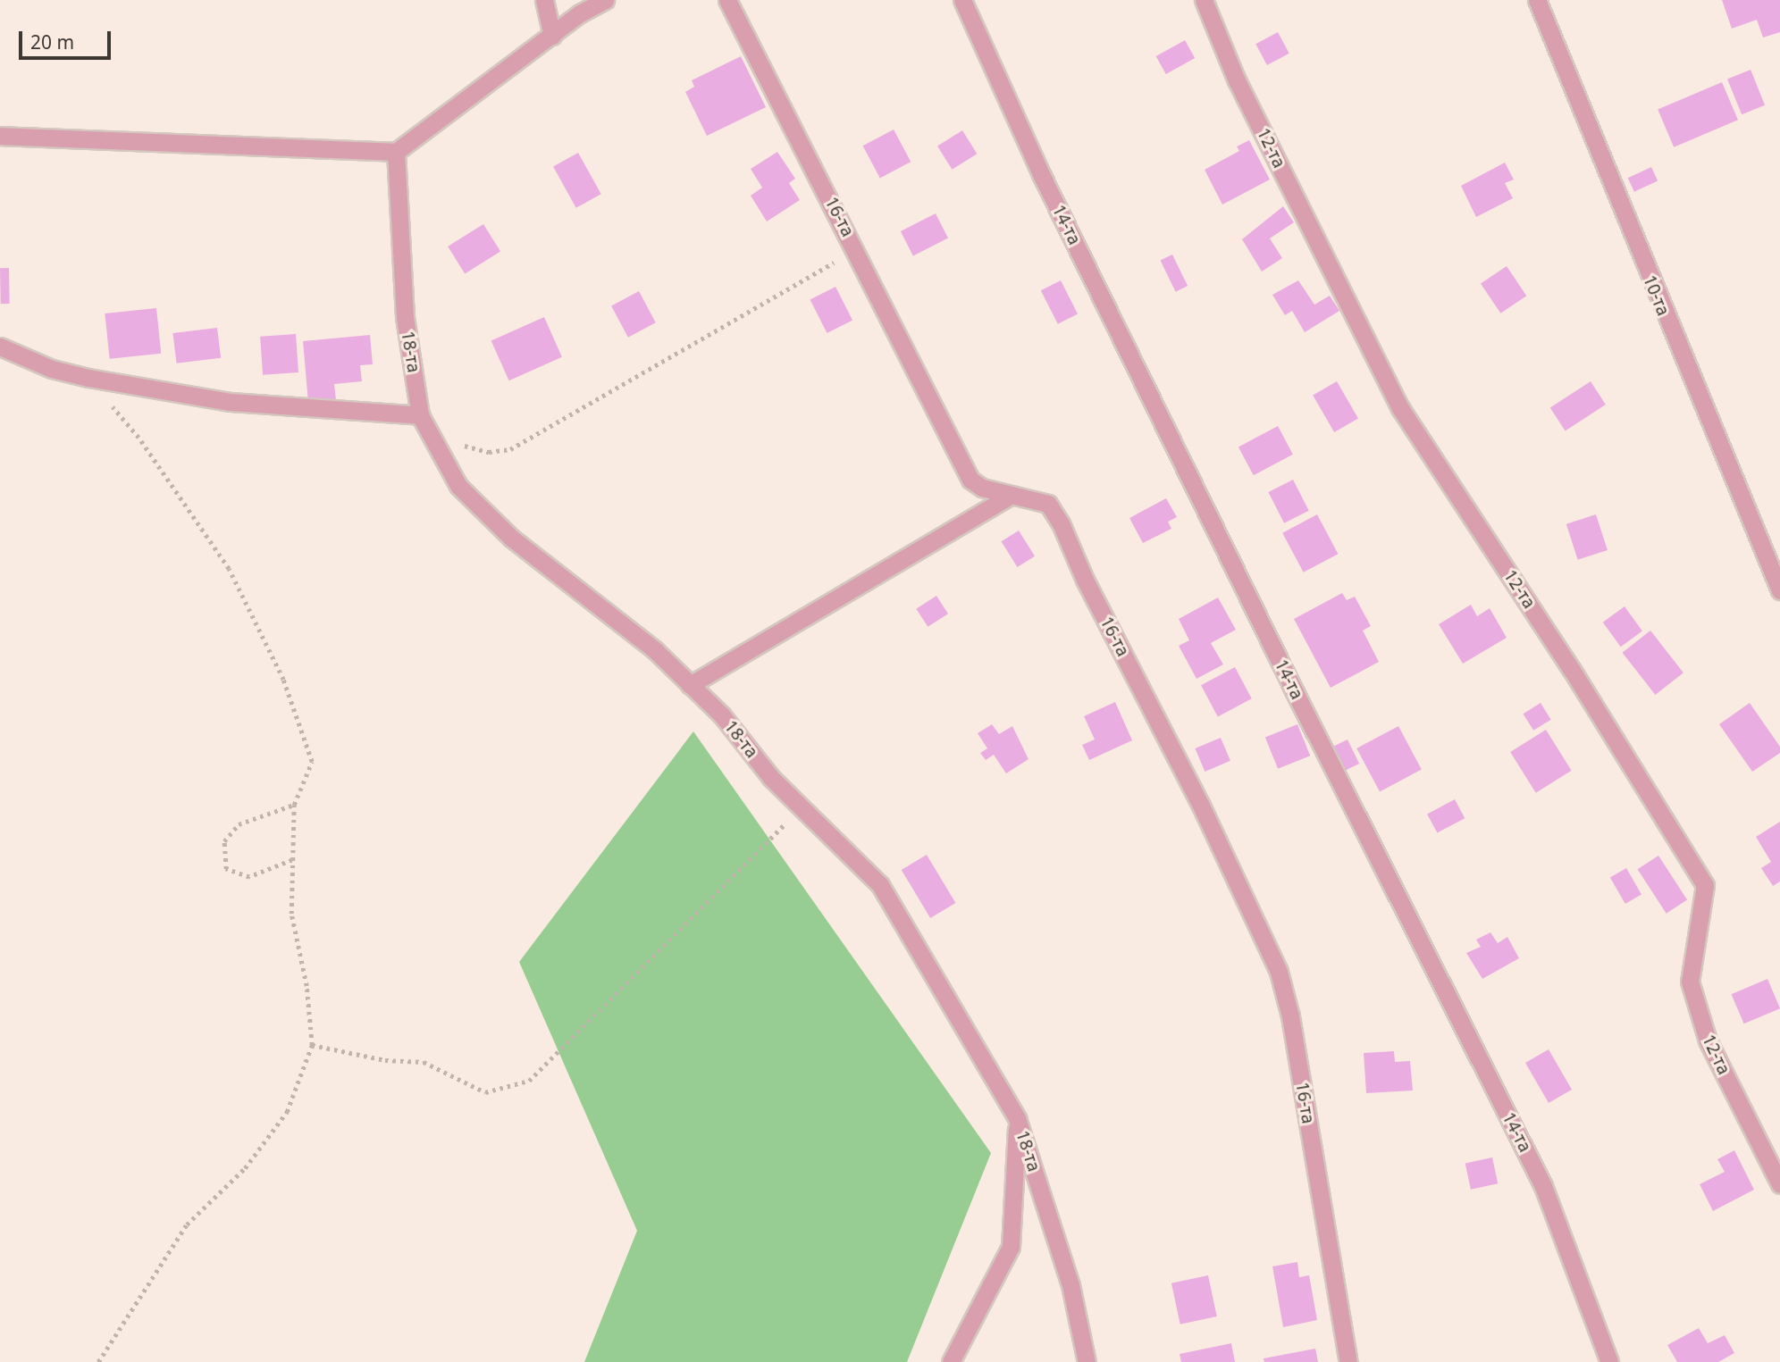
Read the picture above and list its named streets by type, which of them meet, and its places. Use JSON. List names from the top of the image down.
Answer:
{
  "streets": {
    "street": [
      "12-та",
      "16-та",
      "14-та",
      "10-та",
      "18-та"
    ]
  },
  "scale_bar": "20 m"
}
